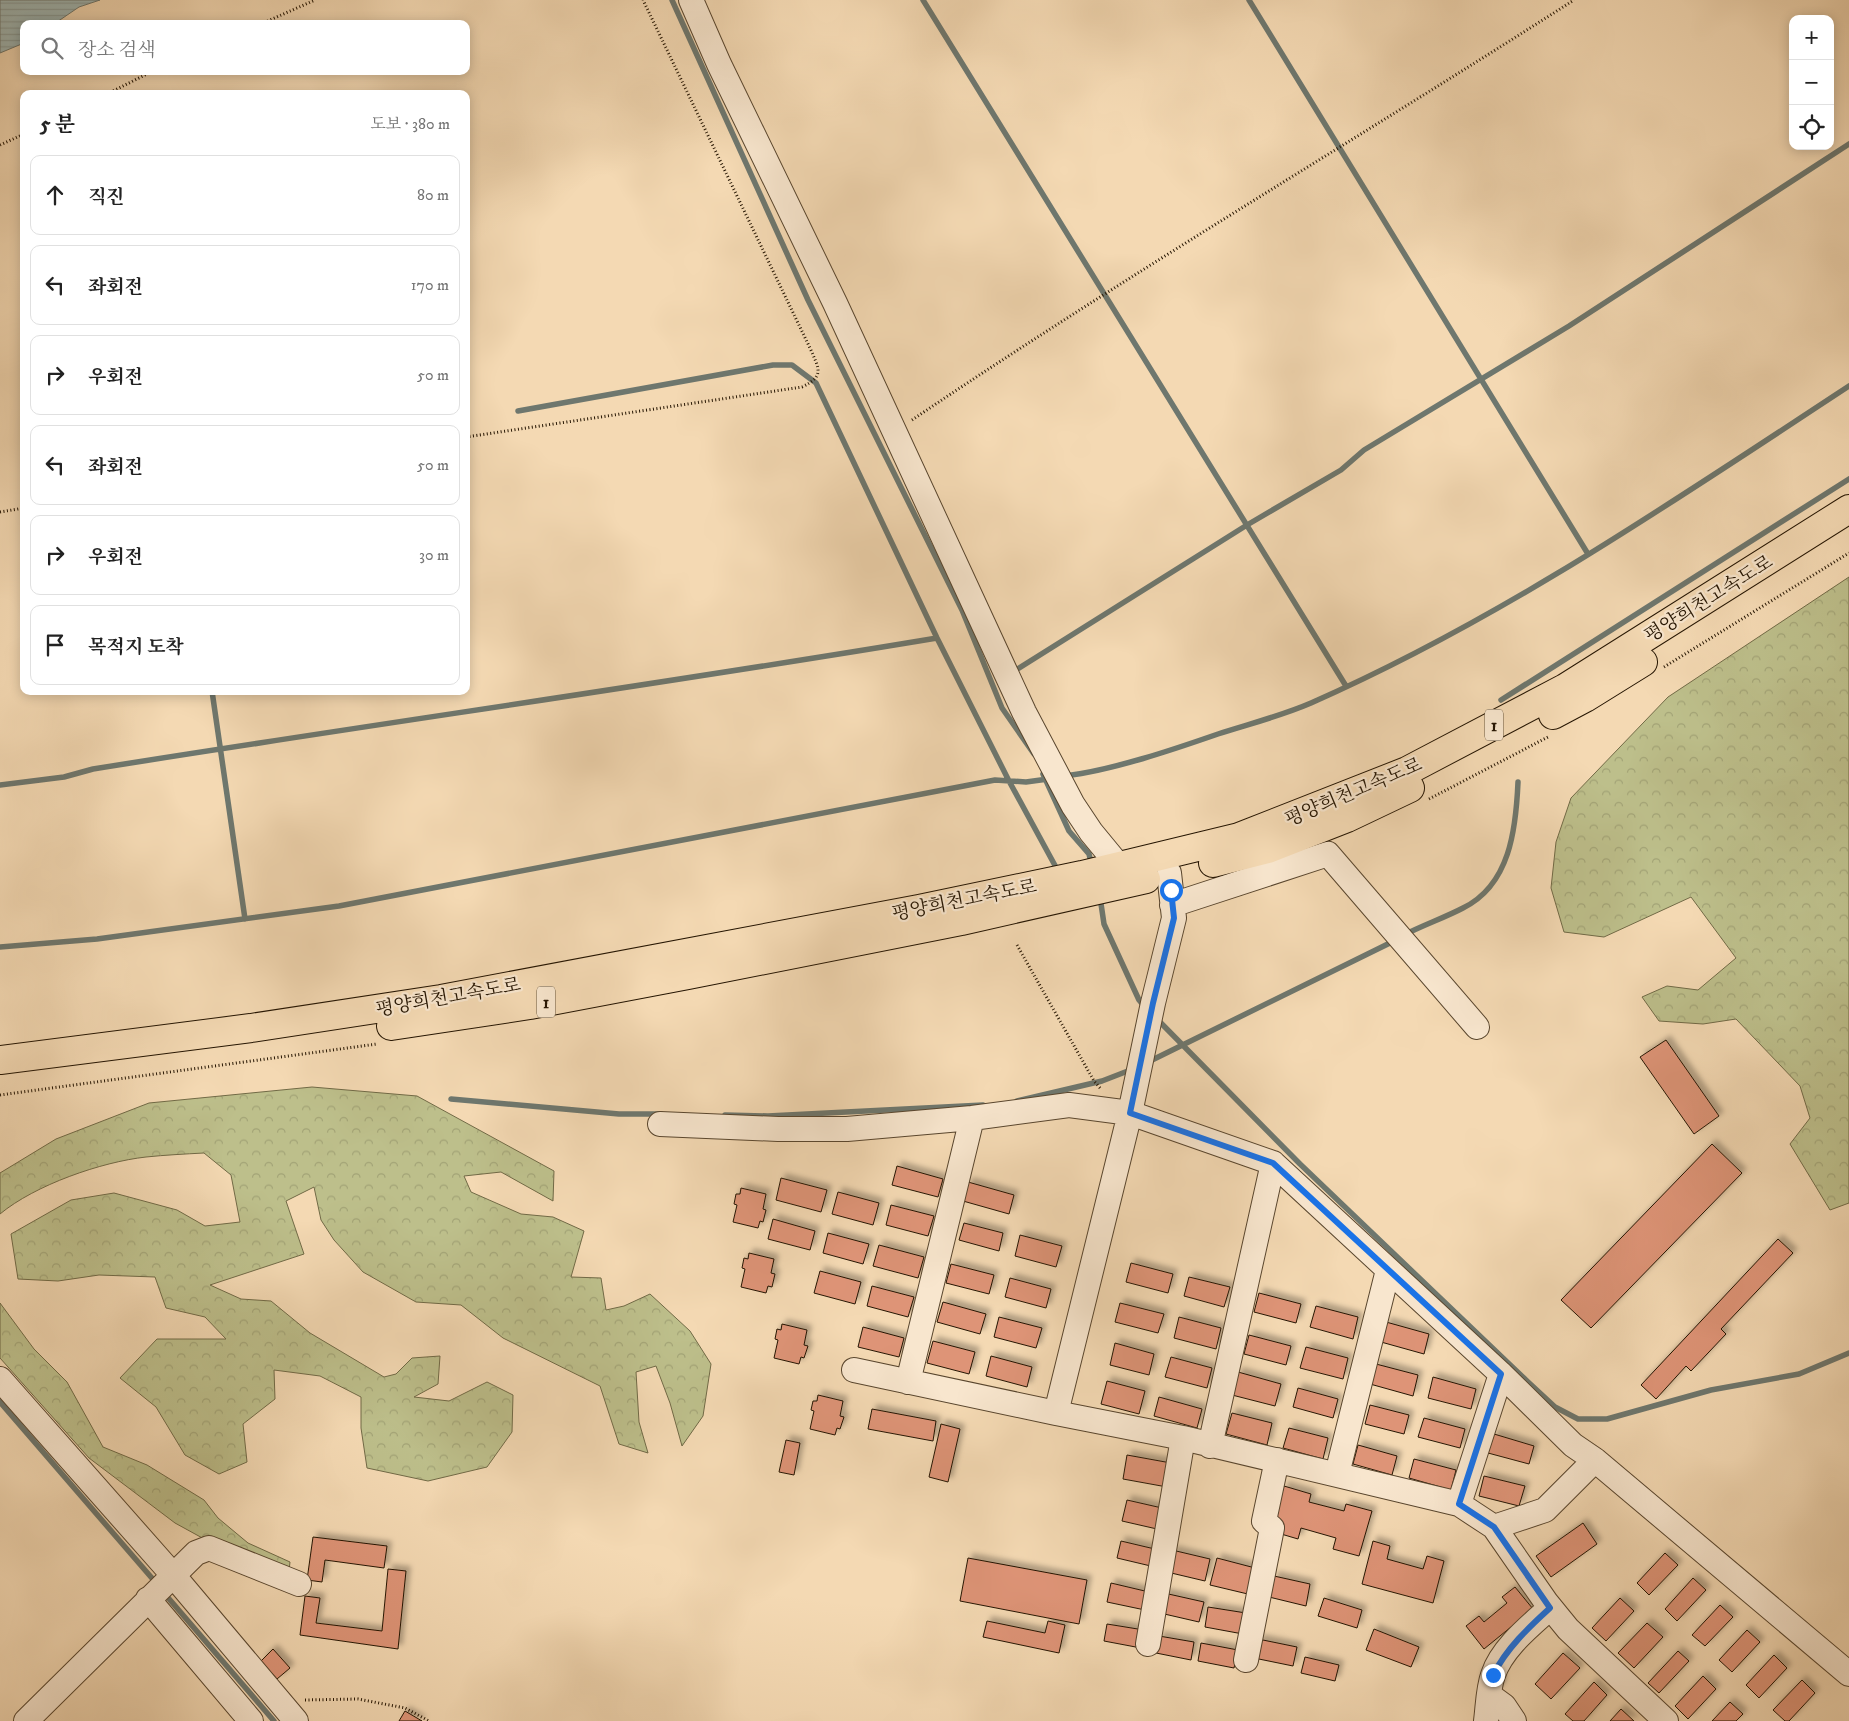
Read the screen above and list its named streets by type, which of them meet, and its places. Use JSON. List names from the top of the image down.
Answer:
{
  "streets": {
    "highway": ["평양희천고속도로", "1"]
  },
  "page": {
    "map_buttons": ["+", "−"],
    "search": "장소 검색",
    "heading": ["5 분", "도보 · 380 m"],
    "list": [
      ["직진", "80 m"],
      ["좌회전", "170 m"],
      ["우회전", "50 m"],
      ["좌회전", "50 m"],
      ["우회전", "30 m"],
      "목적지 도착"
    ]
  }
}
